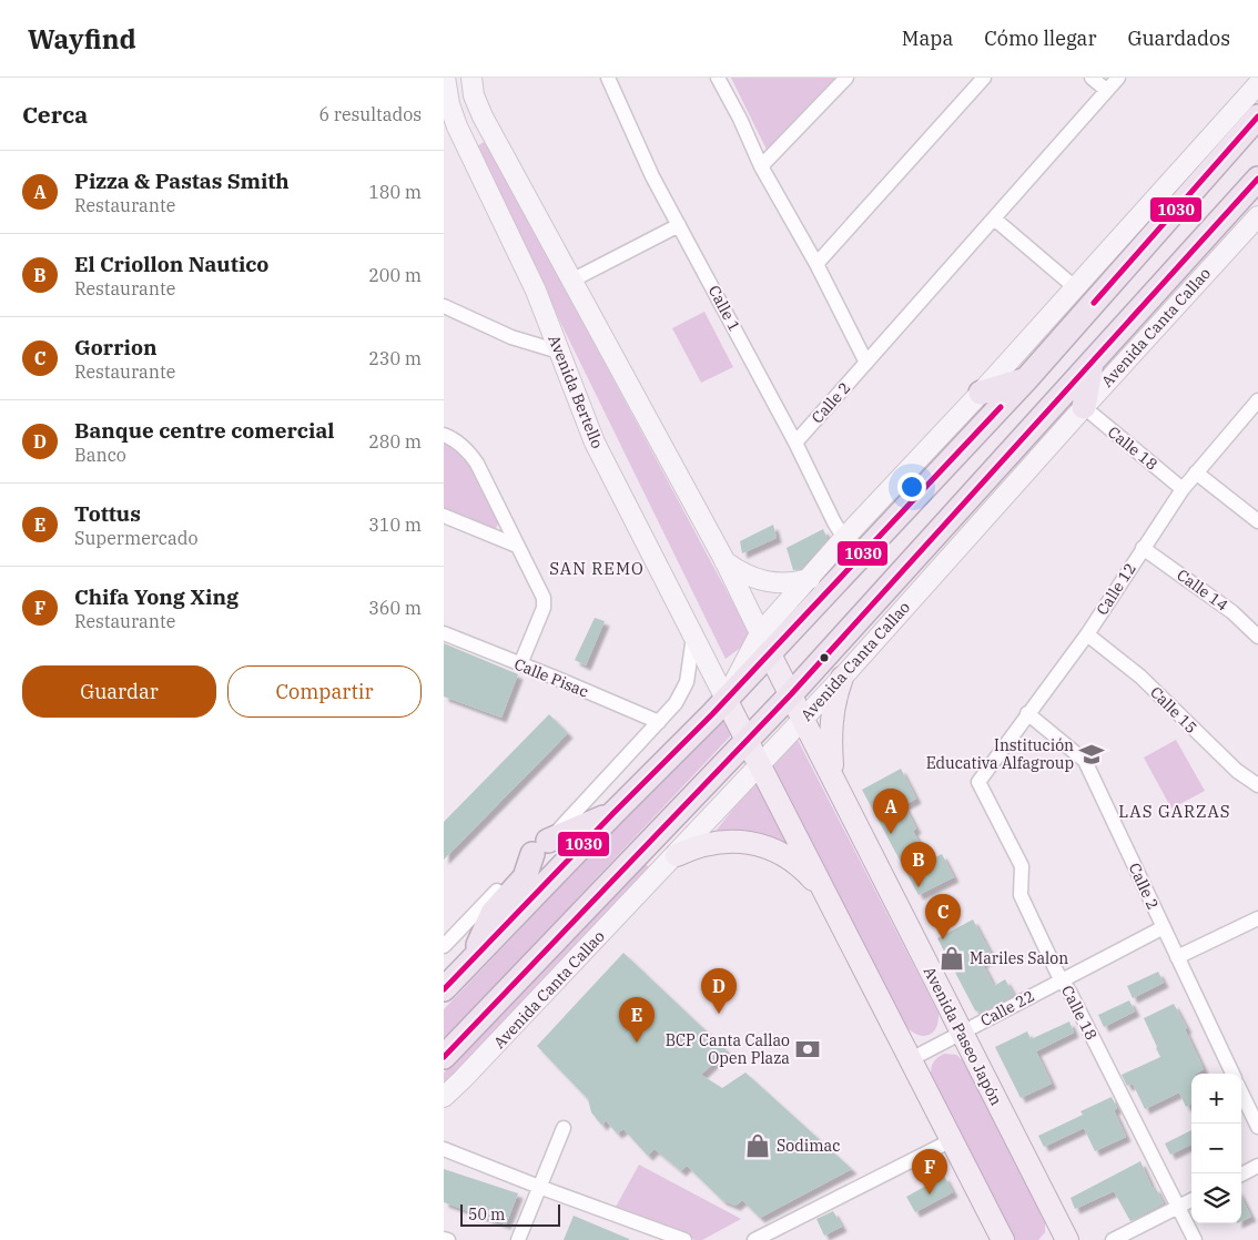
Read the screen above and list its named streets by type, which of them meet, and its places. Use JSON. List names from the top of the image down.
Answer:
{
  "streets": {
    "highway": ["Avenida Canta Callao"],
    "main road": ["Avenida Bertello", "Avenida Paseo Japón"],
    "street": [
      "Calle 1",
      "Calle 2",
      "Calle 18",
      "Calle 12",
      "Calle 14",
      "Calle Pisac",
      "Calle 15",
      "Calle 22"
    ]
  },
  "crossings": [
    ["Calle 1", "Calle 2"],
    ["Avenida Canta Callao", "Calle 18"],
    ["Avenida Canta Callao", "Avenida Paseo Japón"],
    ["Calle 2", "Calle 12"],
    ["Calle 2", "Calle 22"],
    ["Calle 18", "Calle 12"],
    ["Calle 18", "Calle 22"],
    ["Calle 12", "Calle 14"],
    ["Calle 12", "Calle 15"],
    ["Calle 22", "Avenida Paseo Japón"]
  ],
  "districts": ["SAN REMO", "LAS GARZAS"],
  "places": {
    "school or university": ["Institución Educativa Alfagroup"],
    "shop": ["Mariles Salon", "Sodimac"],
    "bank": ["BCP Canta Callao Open Plaza"]
  },
  "lines": ["transit line 1030"],
  "scale_bar": "50 m",
  "page": {
    "header": "Wayfind",
    "nav": ["Mapa", "Cómo llegar", "Guardados"],
    "heading": ["Cerca", "6 resultados"],
    "list": [
      {
        "mark": "A",
        "name": "Pizza & Pastas Smith",
        "note": "Restaurante",
        "value": "180 m"
      },
      {
        "mark": "B",
        "name": "El Criollon Nautico",
        "note": "Restaurante",
        "value": "200 m"
      },
      {
        "mark": "C",
        "name": "Gorrion",
        "note": "Restaurante",
        "value": "230 m"
      },
      {
        "mark": "D",
        "name": "Banque centre comercial",
        "note": "Banco",
        "value": "280 m"
      },
      {
        "mark": "E",
        "name": "Tottus",
        "note": "Supermercado",
        "value": "310 m"
      },
      {
        "mark": "F",
        "name": "Chifa Yong Xing",
        "note": "Restaurante",
        "value": "360 m"
      }
    ],
    "buttons": ["Guardar", "Compartir"],
    "pins": [
      "A",
      "B",
      "C",
      "D",
      "E",
      "F"
    ],
    "map_buttons": ["+", "−"],
    "scale": "50 m"
  }
}
